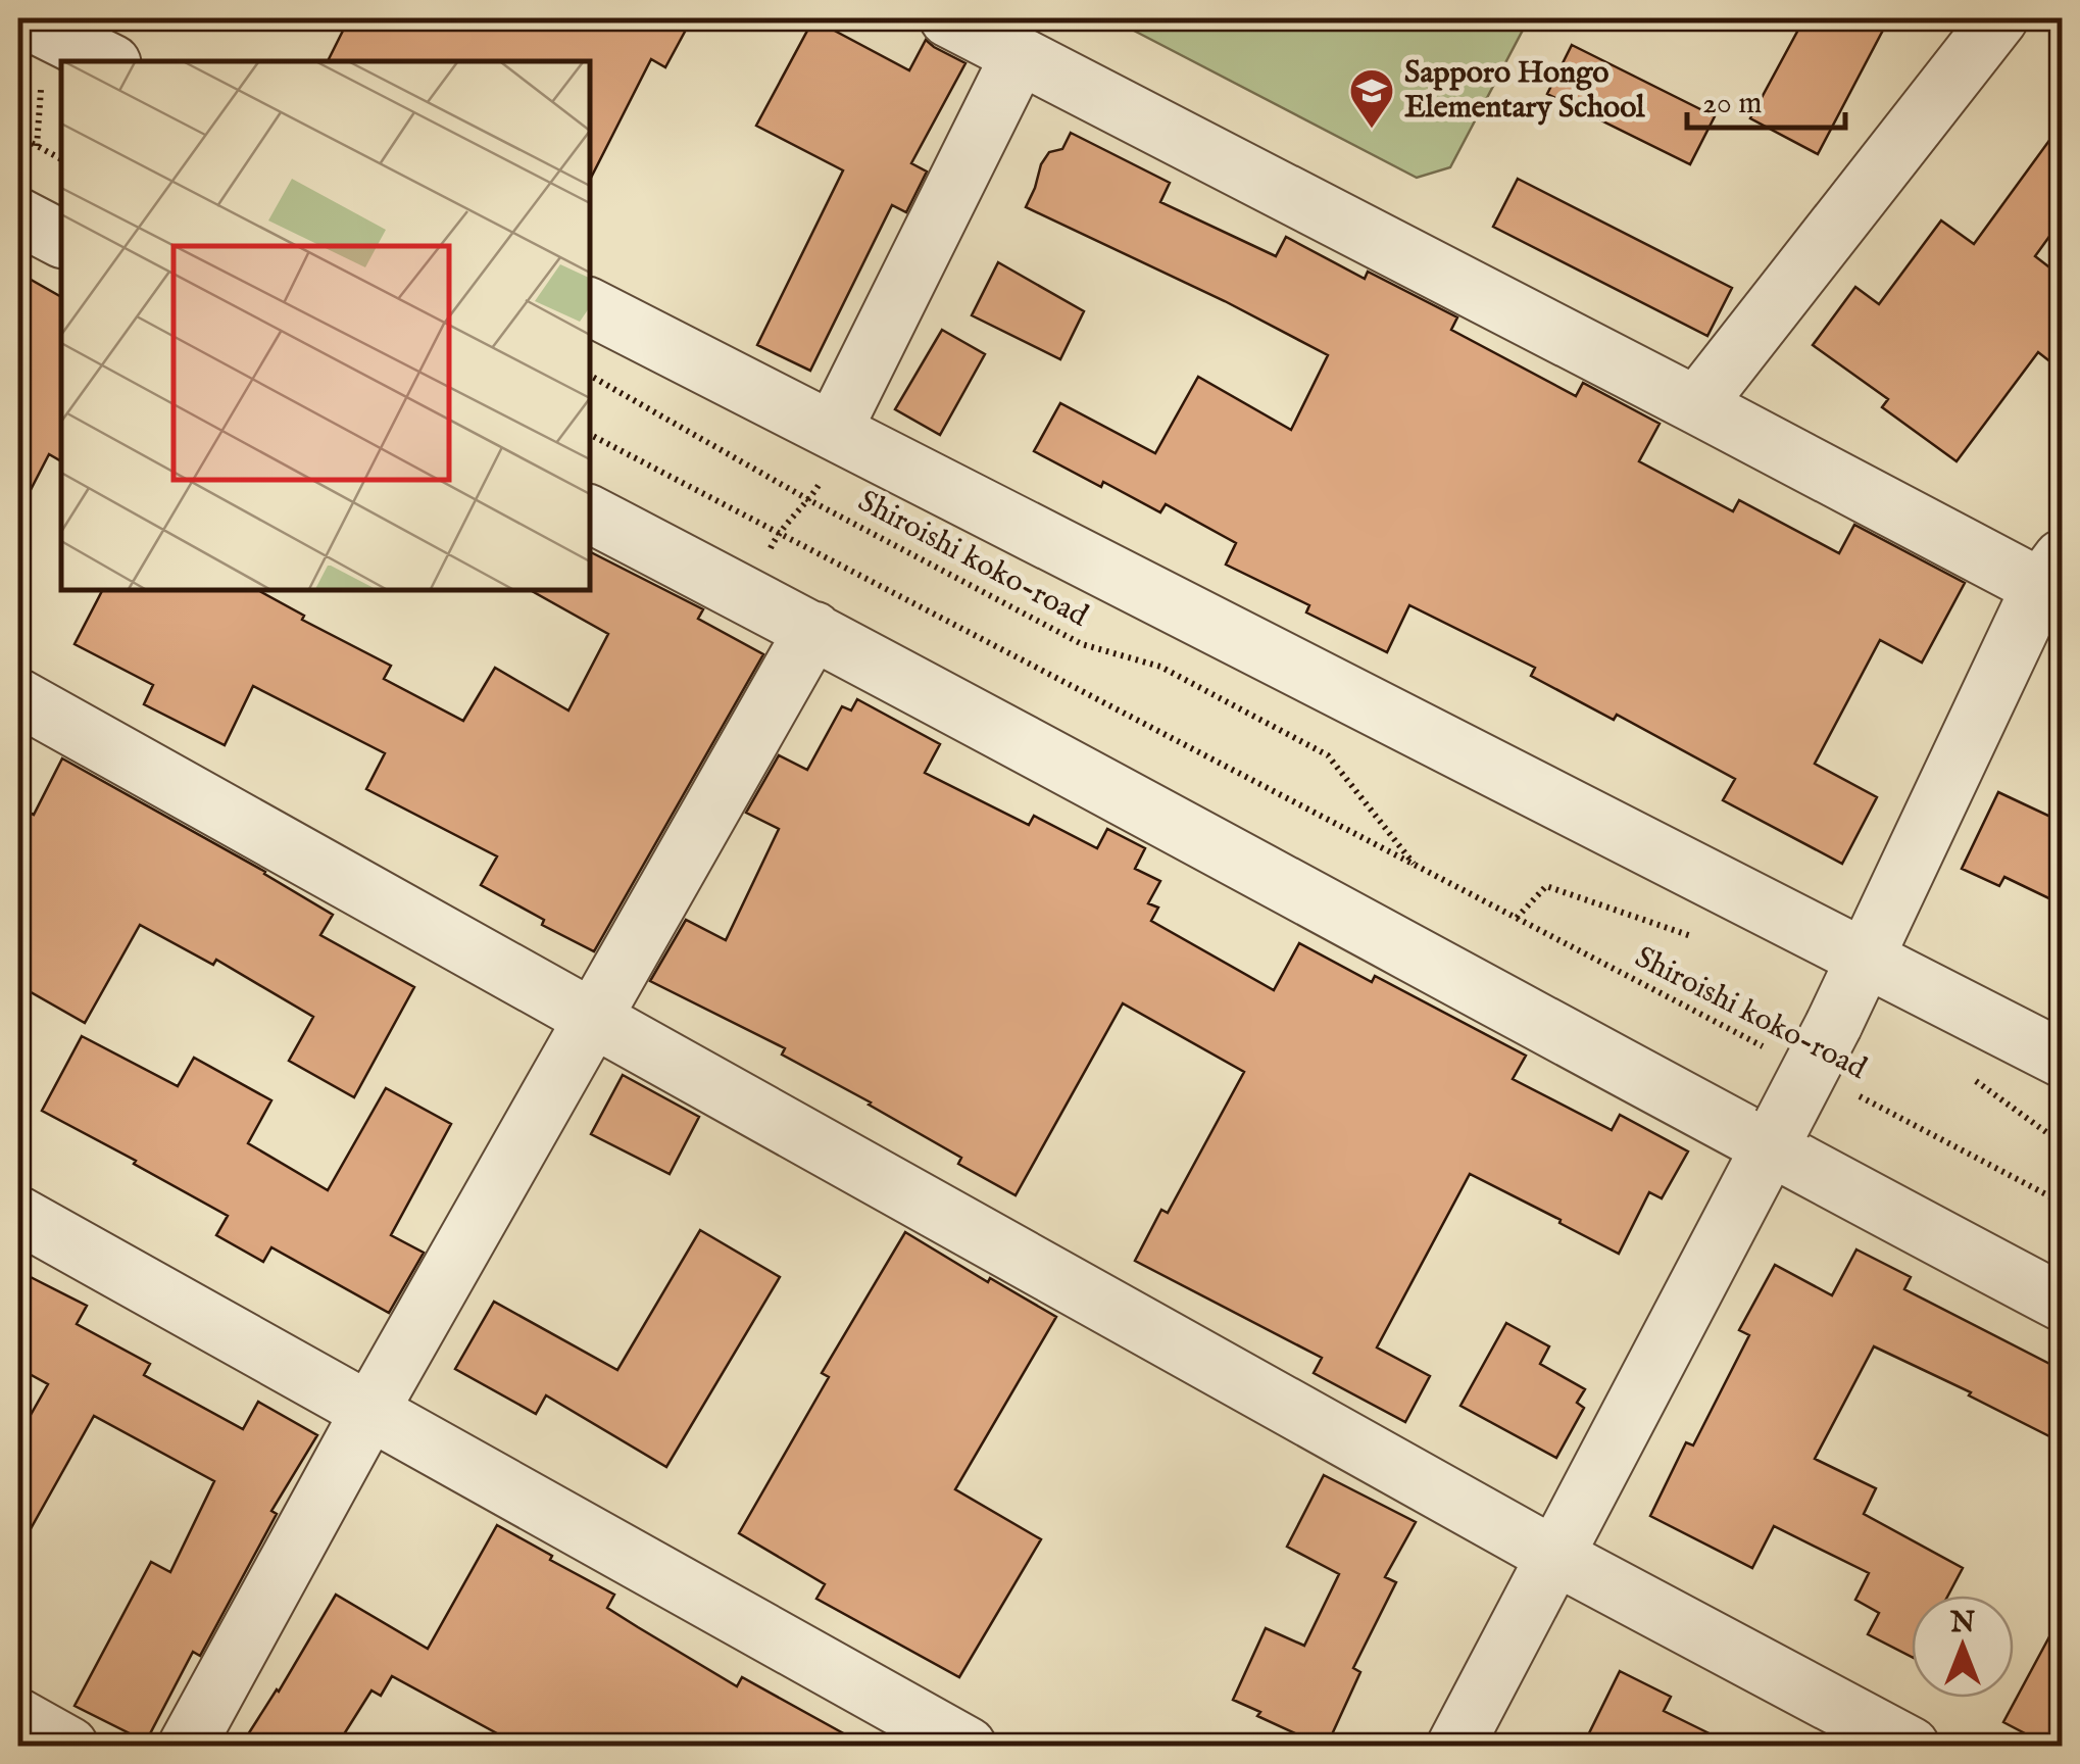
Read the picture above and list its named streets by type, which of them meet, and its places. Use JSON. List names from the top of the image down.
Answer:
{
  "streets": {
    "path": ["Shiroishi koko-road"]
  },
  "places": {
    "school or university": ["Sapporo Hongo Elementary School"]
  },
  "scale_bar": "20 m",
  "north": "top"
}
